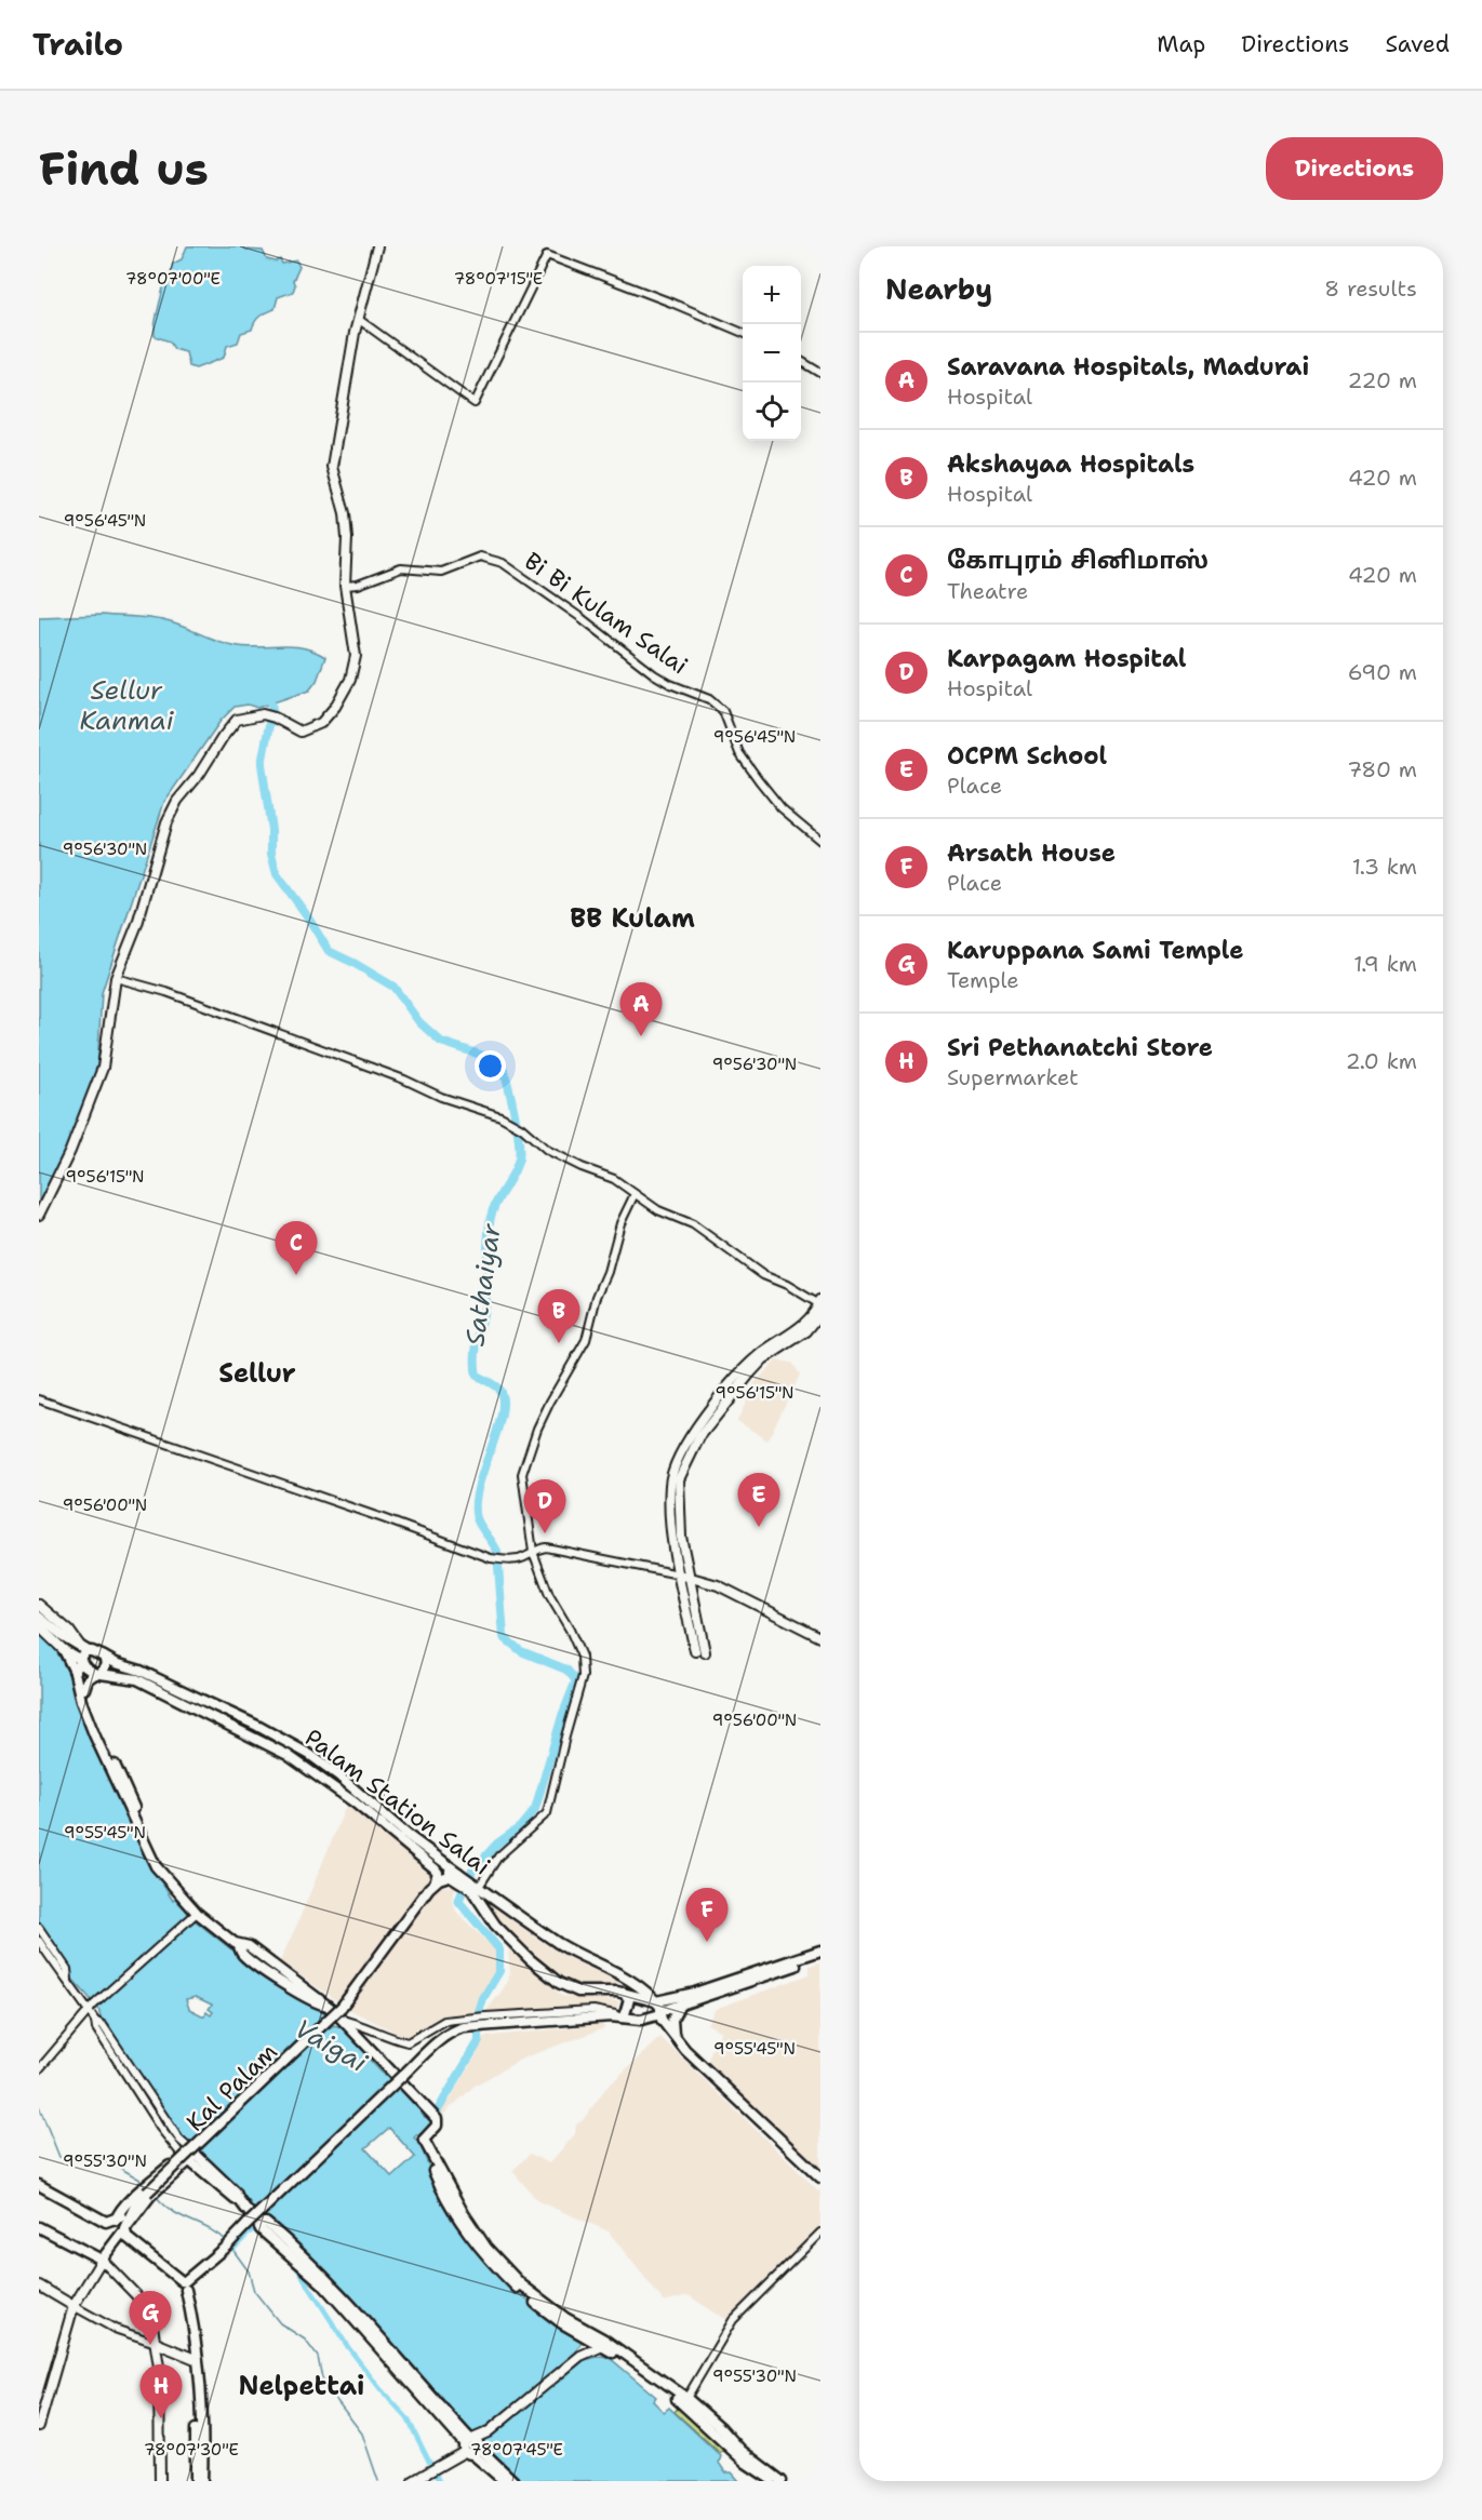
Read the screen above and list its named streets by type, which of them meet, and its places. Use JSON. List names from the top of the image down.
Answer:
{
  "streets": {
    "main road": ["Palam Station Salai", "Kal Palam"],
    "street": ["Bi Bi Kulam Salai"]
  },
  "crossings": [
    ["Palam Station Salai", "Kal Palam"]
  ],
  "districts": ["BB Kulam", "Sellur", "Nelpettai"],
  "water": ["Sellur Kanmai", "Sathaiyar", "Vaigai"],
  "page": {
    "header": "Trailo",
    "nav": ["Map", "Directions", "Saved"],
    "buttons": "Directions",
    "title": "Find us",
    "heading": ["Nearby", "8 results"],
    "map_buttons": ["+", "−"],
    "list": [
      {
        "mark": "A",
        "name": "Saravana Hospitals, Madurai",
        "note": "Hospital",
        "value": "220 m"
      },
      {
        "mark": "B",
        "name": "Akshayaa Hospitals",
        "note": "Hospital",
        "value": "420 m"
      },
      {
        "mark": "C",
        "name": "கோபுரம் சினிமாஸ்",
        "note": "Theatre",
        "value": "420 m"
      },
      {
        "mark": "D",
        "name": "Karpagam Hospital",
        "note": "Hospital",
        "value": "690 m"
      },
      {
        "mark": "E",
        "name": "OCPM School",
        "note": "Place",
        "value": "780 m"
      },
      {
        "mark": "F",
        "name": "Arsath House",
        "note": "Place",
        "value": "1.3 km"
      },
      {
        "mark": "G",
        "name": "Karuppana Sami Temple",
        "note": "Temple",
        "value": "1.9 km"
      },
      {
        "mark": "H",
        "name": "Sri Pethanatchi Store",
        "note": "Supermarket",
        "value": "2.0 km"
      }
    ],
    "pins": [
      "A",
      "C",
      "B",
      "E",
      "D",
      "F",
      "G",
      "H"
    ]
  },
  "coordinates": [
    "78°07'00\"E",
    "78°07'15\"E",
    "9°56'45\"N",
    "9°56'30\"N",
    "9°56'15\"N",
    "9°56'00\"N",
    "9°55'45\"N",
    "9°55'30\"N",
    "78°07'30\"E",
    "78°07'45\"E"
  ]
}
